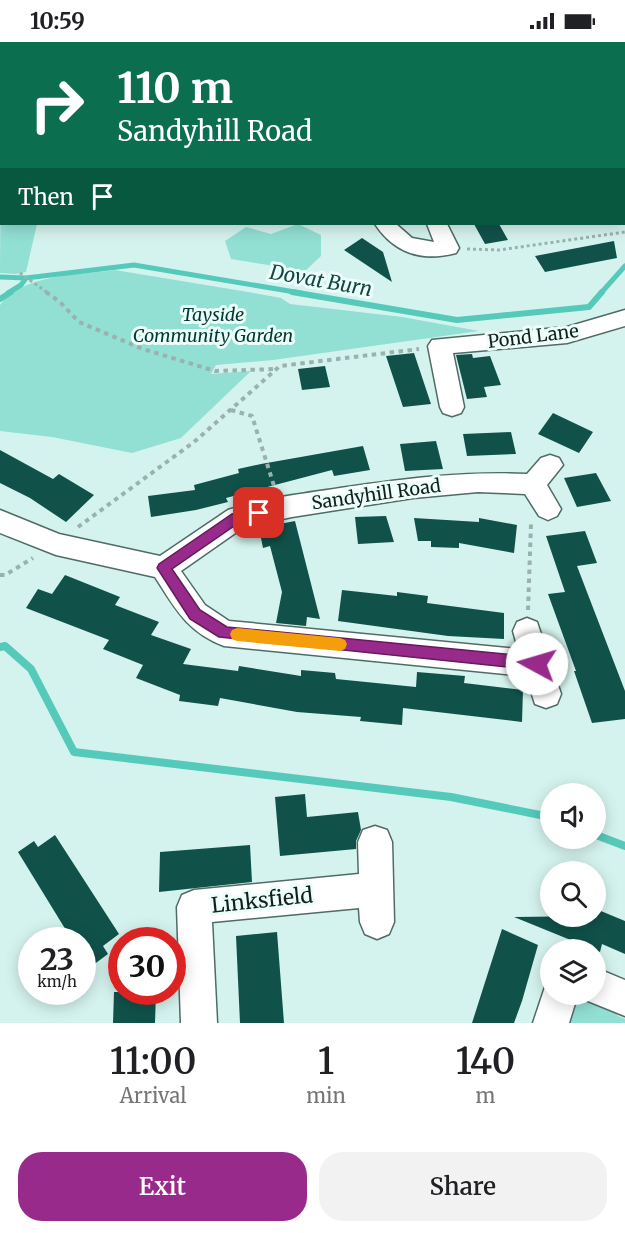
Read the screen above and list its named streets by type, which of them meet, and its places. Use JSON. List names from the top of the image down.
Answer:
{
  "streets": {
    "street": ["Pond Lane", "Sandyhill Road", "Linksfield"]
  },
  "water": ["Dovat Burn"],
  "parks": ["Tayside Community Garden"],
  "page": {
    "status": "10:59",
    "turn": ["110 m", "Sandyhill Road"],
    "then": "Then",
    "speed": "23 km/h",
    "limit": "30",
    "eta": [
      "11:00",
      "Arrival",
      "1",
      "min",
      "140",
      "m"
    ],
    "buttons": ["Exit", "Share"]
  }
}
